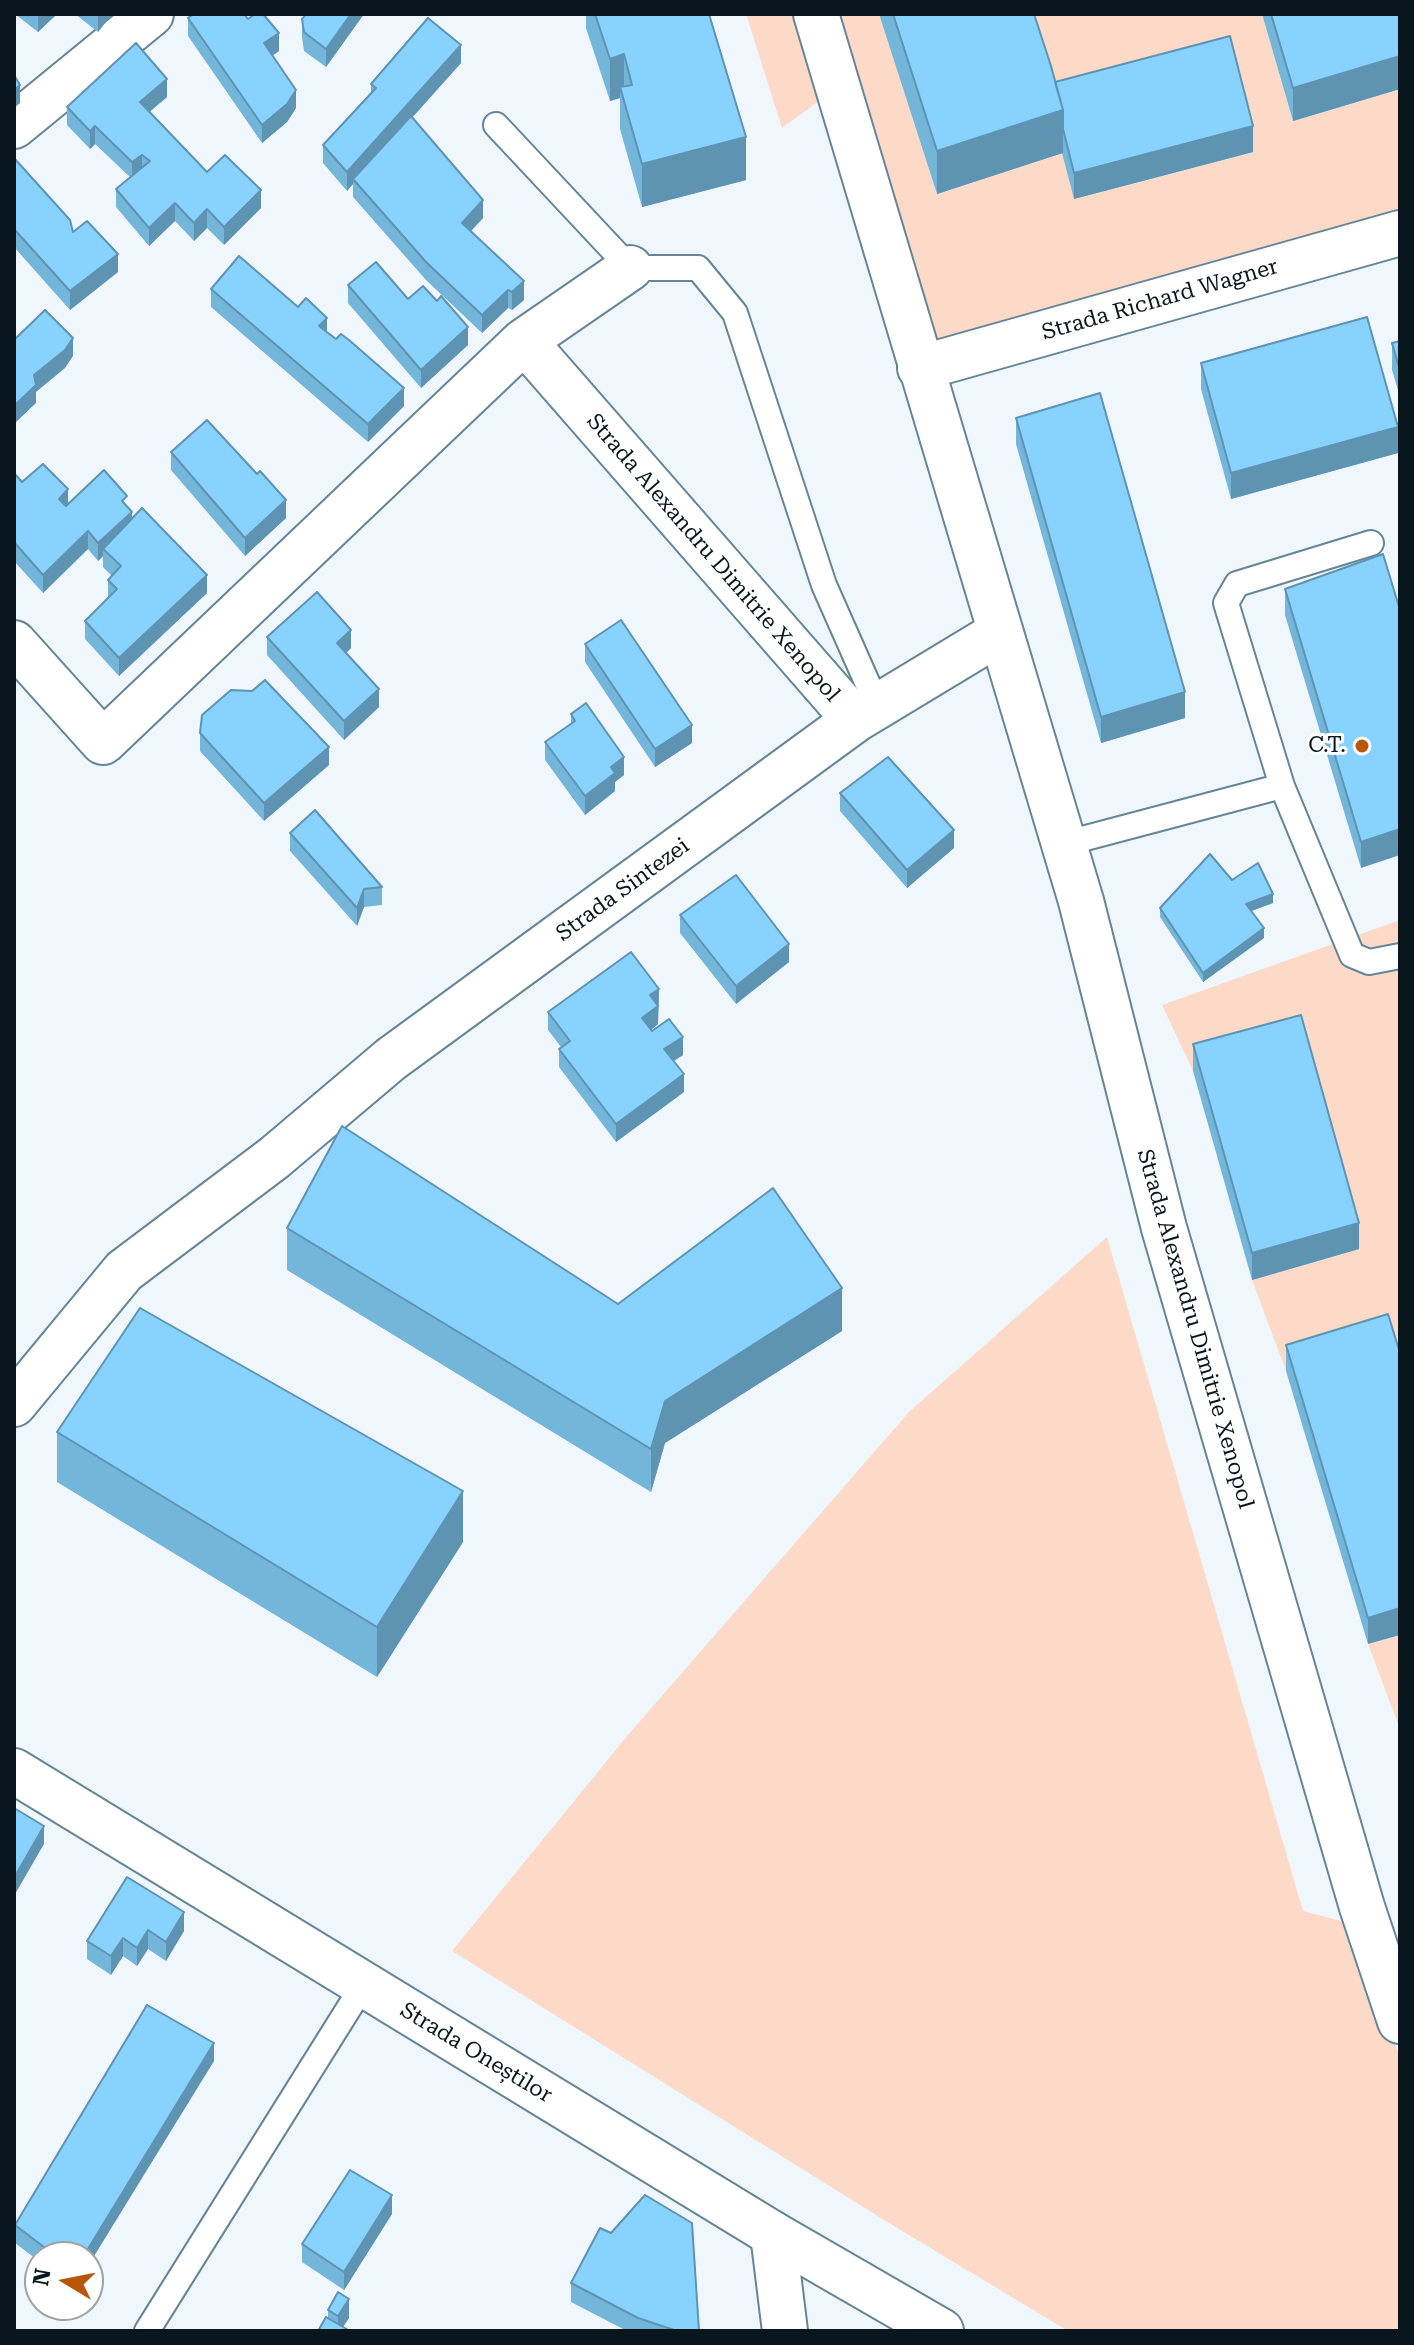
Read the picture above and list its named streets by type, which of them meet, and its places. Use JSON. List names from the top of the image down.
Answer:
{
  "streets": {
    "street": [
      "Strada Richard Wagner",
      "Strada Alexandru Dimitrie Xenopol",
      "Strada Sintezei",
      "Strada Oneștilor"
    ]
  },
  "crossings": [
    ["Strada Richard Wagner", "Strada Alexandru Dimitrie Xenopol"],
    ["Strada Alexandru Dimitrie Xenopol", "Strada Sintezei"]
  ],
  "places": ["C.T."],
  "north": "left"
}
